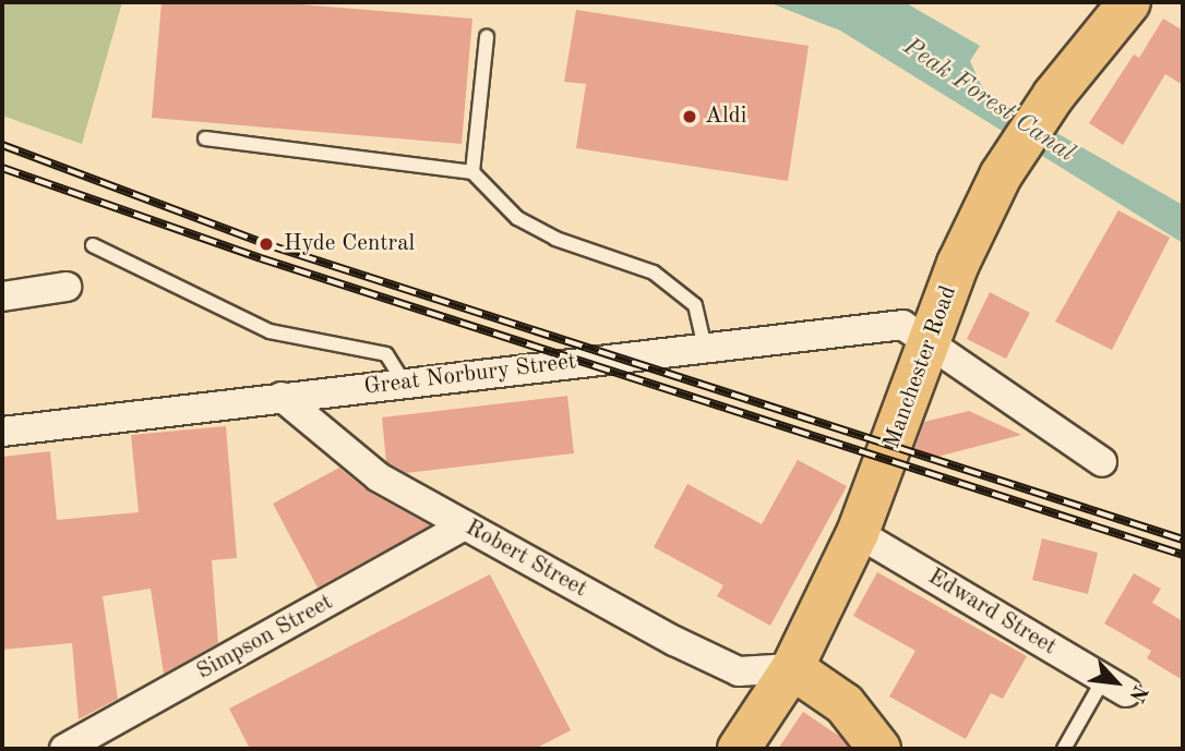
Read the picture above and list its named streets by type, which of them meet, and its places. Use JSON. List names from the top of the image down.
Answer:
{
  "streets": {
    "main road": ["Manchester Road"],
    "street": [
      "Great Norbury Street",
      "Robert Street",
      "Edward Street",
      "Simpson Street"
    ]
  },
  "crossings": [
    ["Manchester Road", "Great Norbury Street"],
    ["Manchester Road", "Robert Street"],
    ["Manchester Road", "Edward Street"],
    ["Great Norbury Street", "Robert Street"],
    ["Robert Street", "Simpson Street"]
  ],
  "water": ["Peak Forest Canal"],
  "places": ["Aldi", "Hyde Central"],
  "north": "bottom right"
}
